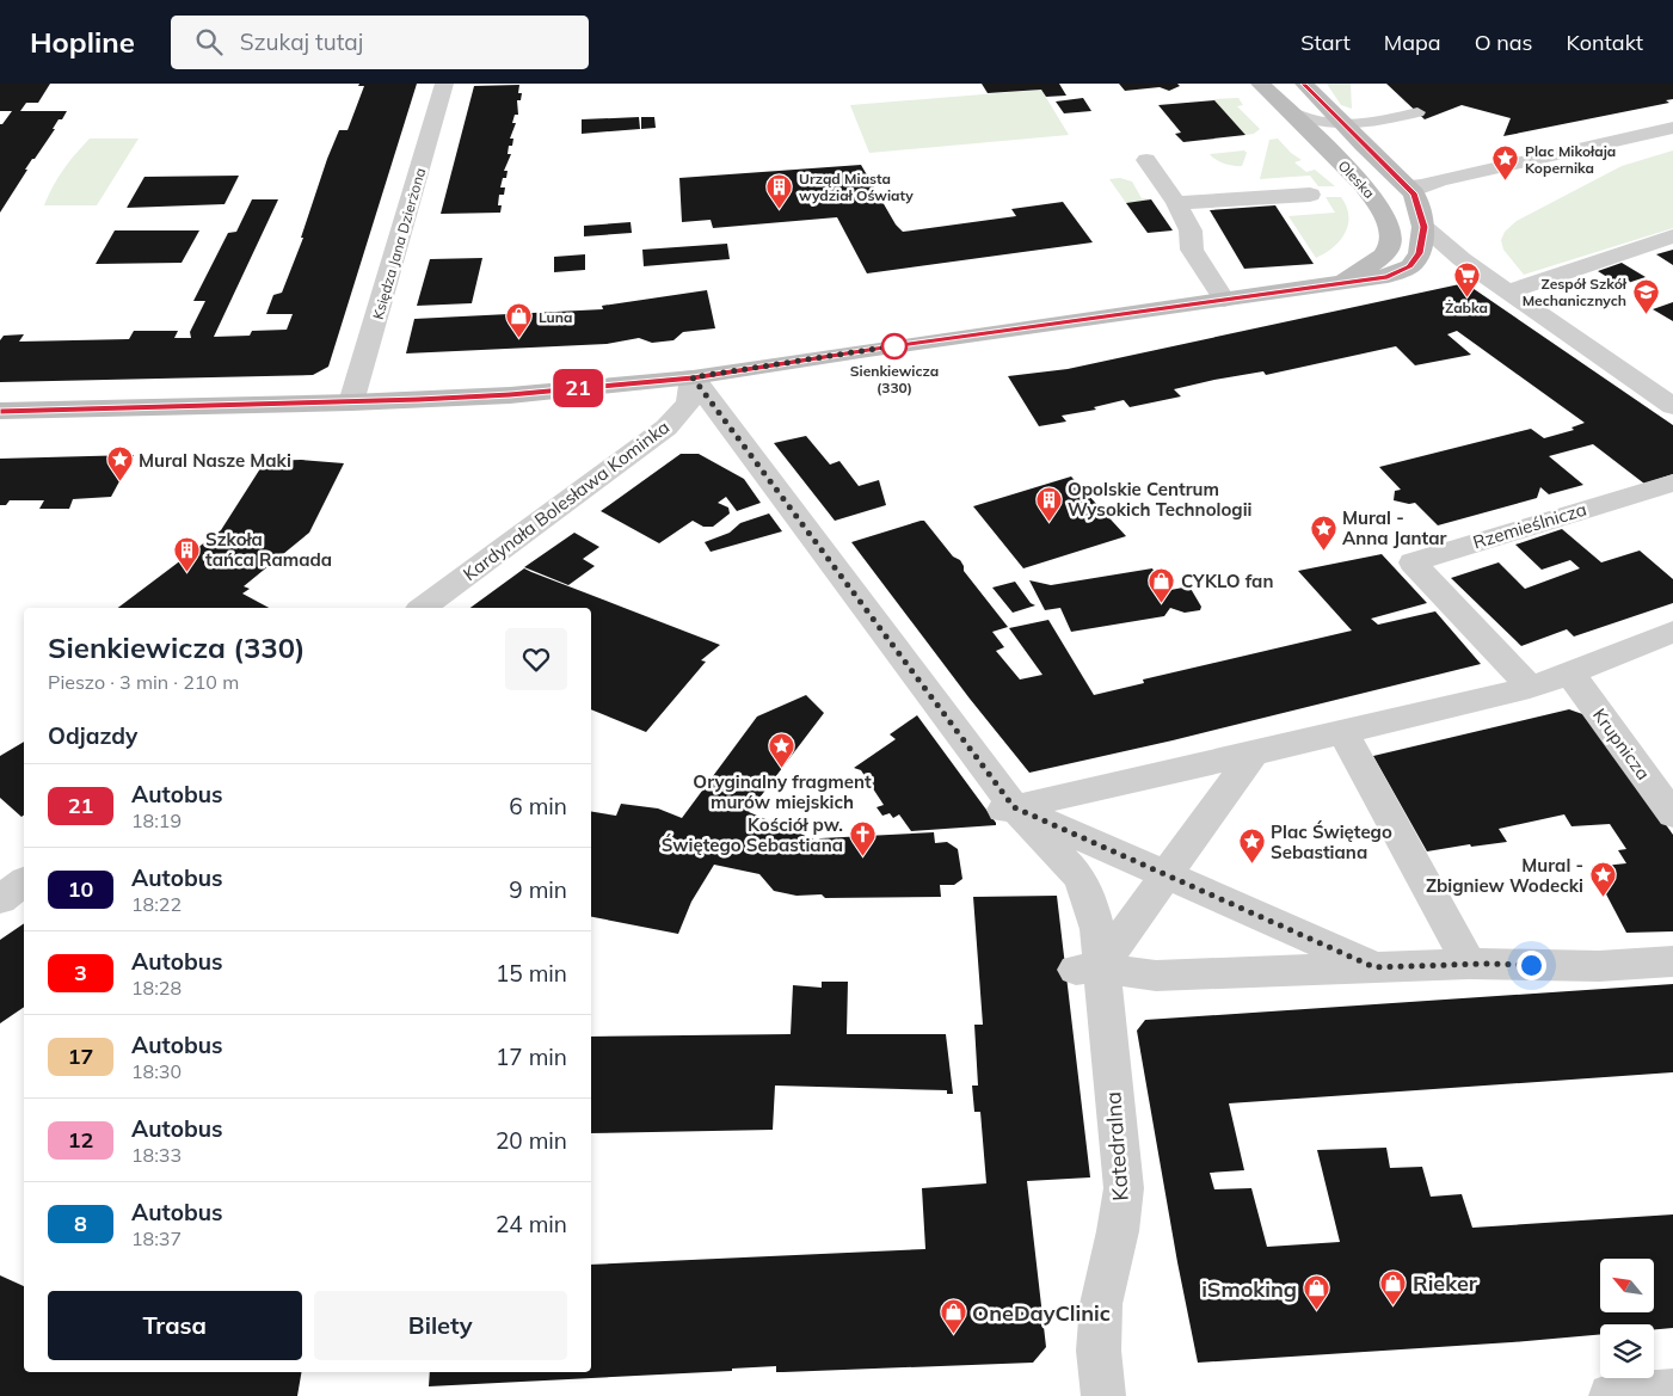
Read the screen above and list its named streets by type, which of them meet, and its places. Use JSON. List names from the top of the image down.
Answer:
{
  "streets": {
    "street": [
      "Oleska",
      "Księdza Jana Dzierżona",
      "Kardynała Bolesława Kominka",
      "Rzemieślnicza",
      "Krupnicza",
      "Katedralna"
    ]
  },
  "places": {
    "place": [
      "Plac Mikołaja Kopernika",
      "Mural Nasze Maki",
      "Mural - Anna Jantar",
      "Oryginalny fragment murów miejskich",
      "Plac Świętego Sebastiana",
      "Mural - Zbigniew Wodecki"
    ],
    "building": ["Urząd Miasta wydział Oświaty", "Opolskie Centrum Wysokich Technologii", "Szkoła tańca Ramada"],
    "supermarket": ["Żabka"],
    "school or university": ["Zespół Szkół Mechanicznych"],
    "shop": [
      "Luna",
      "CYKLO fan",
      "Rieker",
      "iSmoking",
      "OneDayClinic"
    ],
    "other": ["Sienkiewicza (330)"],
    "church": ["Kościół pw. Świętego Sebastiana"]
  },
  "lines": ["bus line 21"],
  "north": "top left",
  "page": {
    "header": "Hopline",
    "search": "Szukaj tutaj",
    "nav": [
      "Start",
      "Mapa",
      "O nas",
      "Kontakt"
    ],
    "on_map": "21",
    "heading": [
      ["Sienkiewicza (330)", "Pieszo · 3 min · 210 m"],
      "Odjazdy"
    ],
    "list": [
      {
        "mark": "21",
        "name": "Autobus",
        "note": "18:19",
        "value": "6 min"
      },
      {
        "mark": "10",
        "name": "Autobus",
        "note": "18:22",
        "value": "9 min"
      },
      {
        "mark": "3",
        "name": "Autobus",
        "note": "18:28",
        "value": "15 min"
      },
      {
        "mark": "17",
        "name": "Autobus",
        "note": "18:30",
        "value": "17 min"
      },
      {
        "mark": "12",
        "name": "Autobus",
        "note": "18:33",
        "value": "20 min"
      },
      {
        "mark": "8",
        "name": "Autobus",
        "note": "18:37",
        "value": "24 min"
      }
    ],
    "buttons": ["Trasa", "Bilety"]
  }
}
